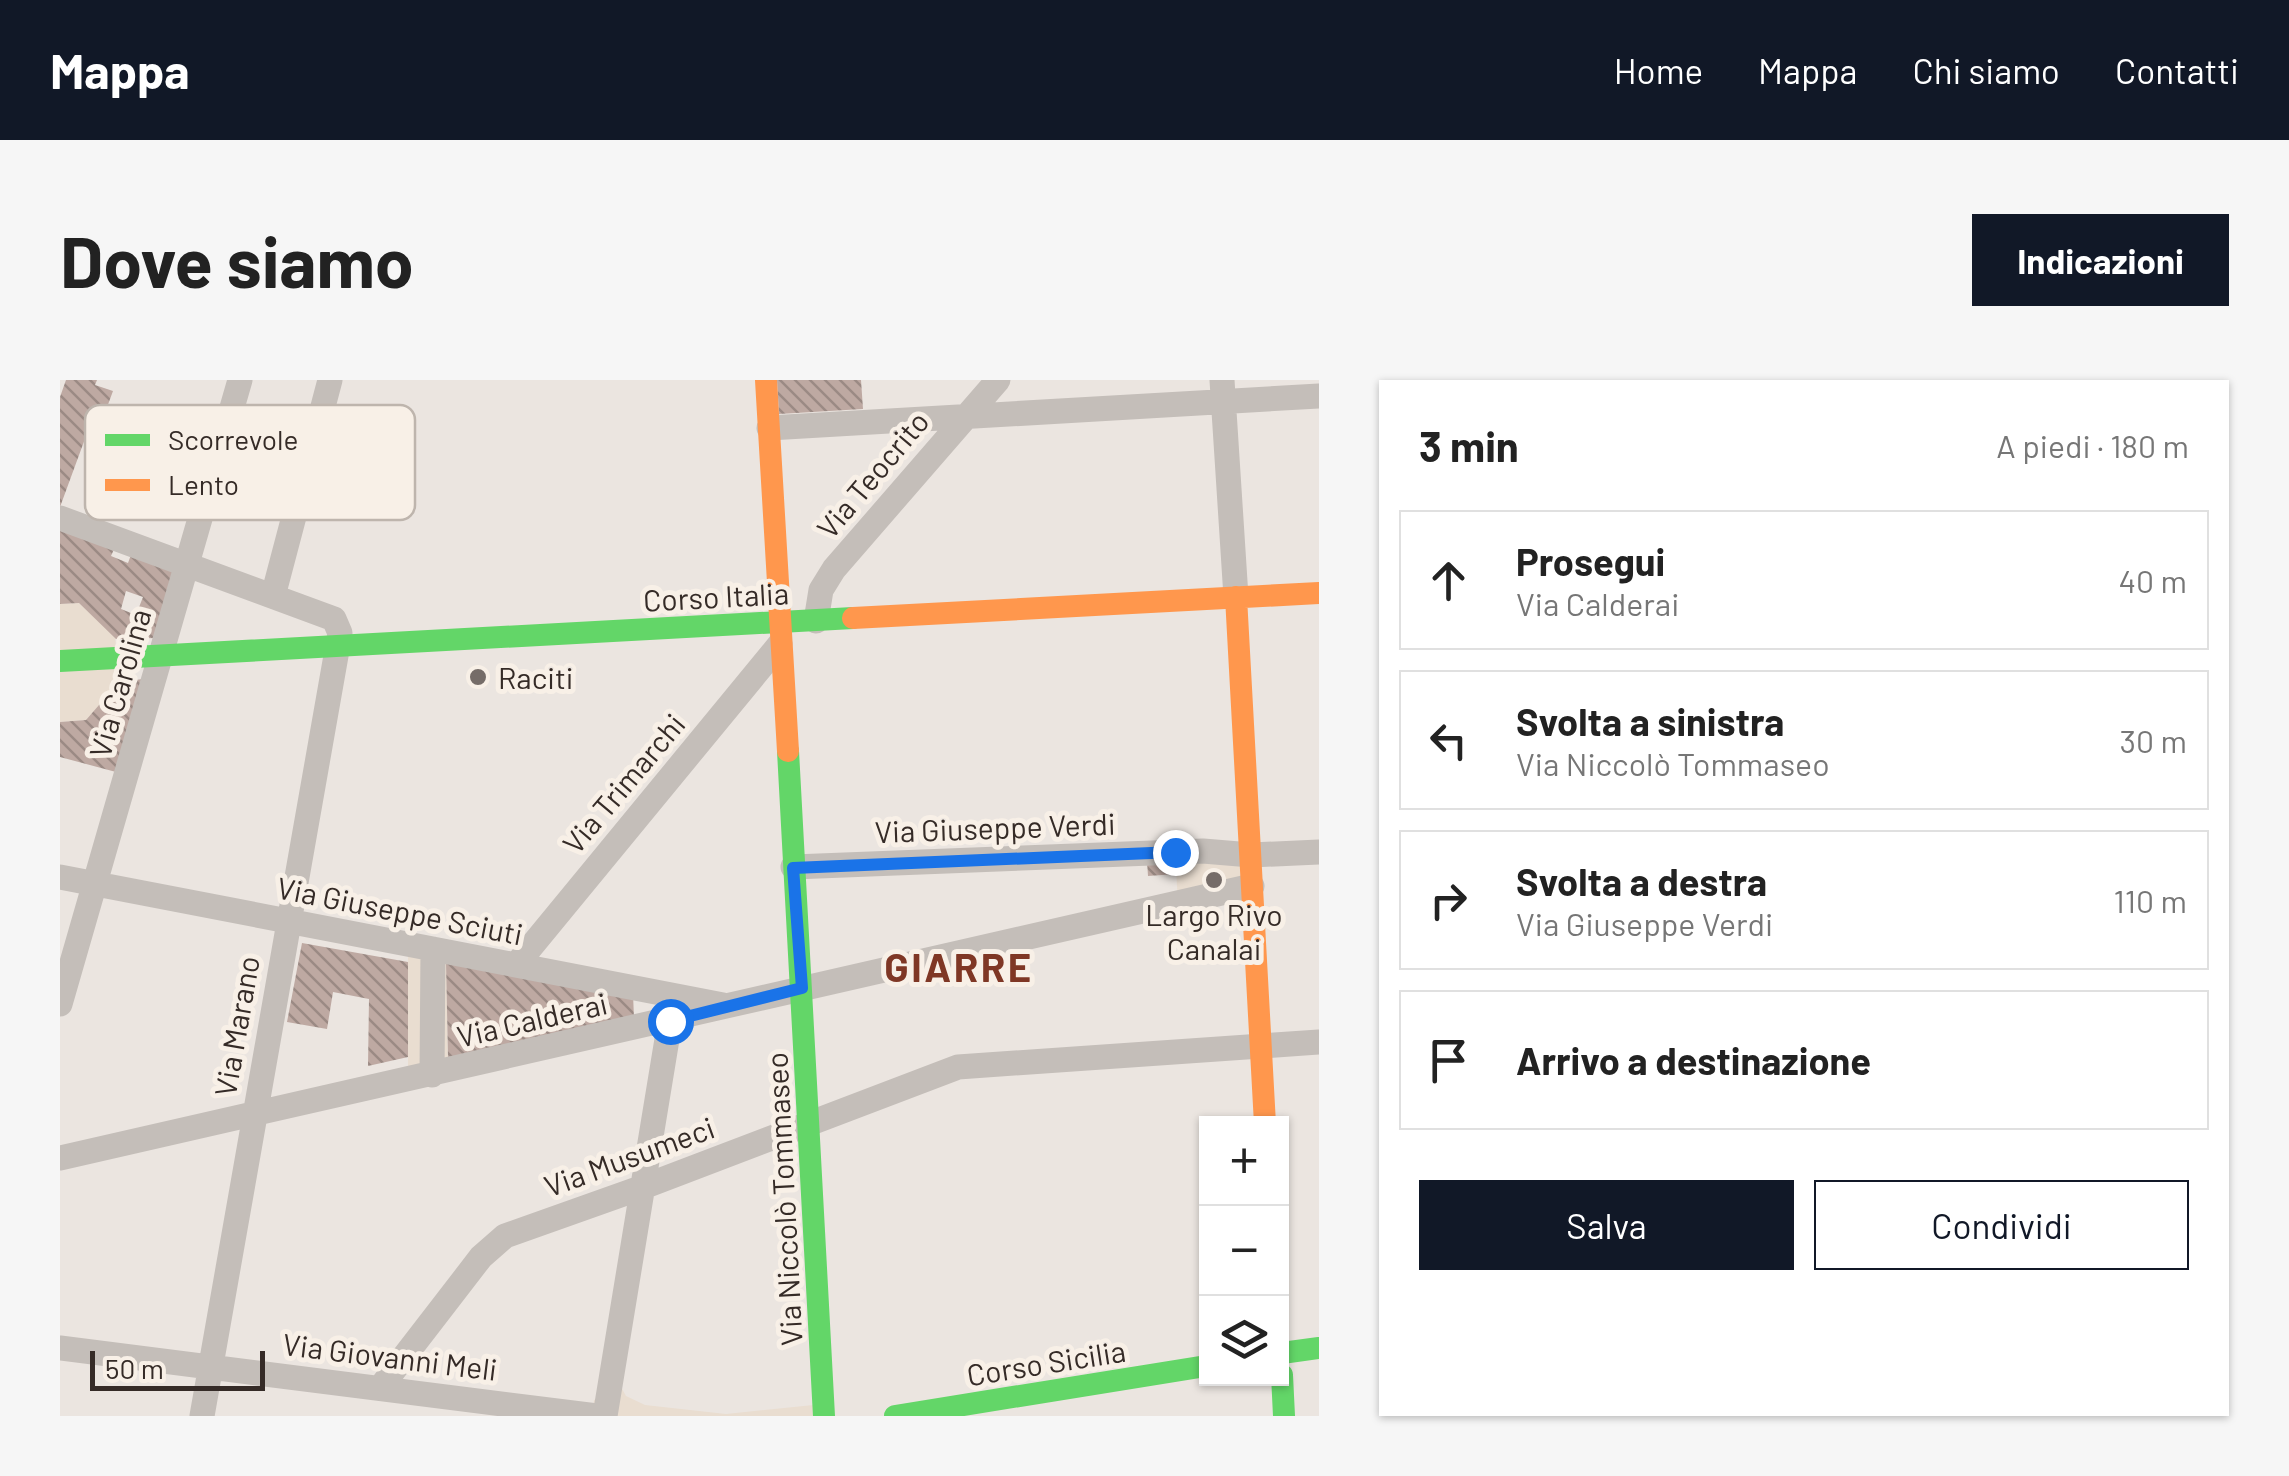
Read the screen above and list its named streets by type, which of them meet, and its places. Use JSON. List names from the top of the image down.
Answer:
{
  "streets": {
    "street": [
      "Via Teocrito",
      "Corso Italia",
      "Via Carolina",
      "Via Trimarchi",
      "Via Giuseppe Verdi",
      "Via Giuseppe Sciuti",
      "Via Calderai",
      "Via Marano",
      "Via Musumeci",
      "Via Niccolò Tommaseo",
      "Via Giovanni Meli",
      "Corso Sicilia"
    ]
  },
  "crossings": [
    ["Via Teocrito", "Corso Italia"],
    ["Corso Italia", "Via Carolina"],
    ["Corso Italia", "Via Trimarchi"],
    ["Corso Italia", "Via Marano"],
    ["Corso Italia", "Via Niccolò Tommaseo"],
    ["Via Carolina", "Via Giuseppe Sciuti"],
    ["Via Trimarchi", "Via Giuseppe Sciuti"],
    ["Via Trimarchi", "Via Niccolò Tommaseo"],
    ["Via Giuseppe Verdi", "Via Niccolò Tommaseo"],
    ["Via Giuseppe Sciuti", "Via Calderai"],
    ["Via Giuseppe Sciuti", "Via Marano"],
    ["Via Calderai", "Via Marano"],
    ["Via Calderai", "Via Niccolò Tommaseo"],
    ["Via Marano", "Via Giovanni Meli"],
    ["Via Musumeci", "Via Niccolò Tommaseo"],
    ["Via Musumeci", "Via Giovanni Meli"]
  ],
  "districts": ["GIARRE"],
  "places": ["Raciti", "Largo Rivo Canalai"],
  "legend": ["Scorrevole", "Lento"],
  "scale_bar": "50 m",
  "page": {
    "header": "Mappa",
    "nav": [
      "Home",
      "Mappa",
      "Chi siamo",
      "Contatti"
    ],
    "buttons": [
      "Indicazioni",
      ["Salva", "Condividi"]
    ],
    "title": "Dove siamo",
    "heading": ["3 min", "A piedi · 180 m"],
    "list": [
      ["Prosegui", "Via Calderai", "40 m"],
      ["Svolta a sinistra", "Via Niccolò Tommaseo", "30 m"],
      ["Svolta a destra", "Via Giuseppe Verdi", "110 m"],
      "Arrivo a destinazione"
    ],
    "map_buttons": ["+", "−"],
    "scale": "50 m"
  }
}
